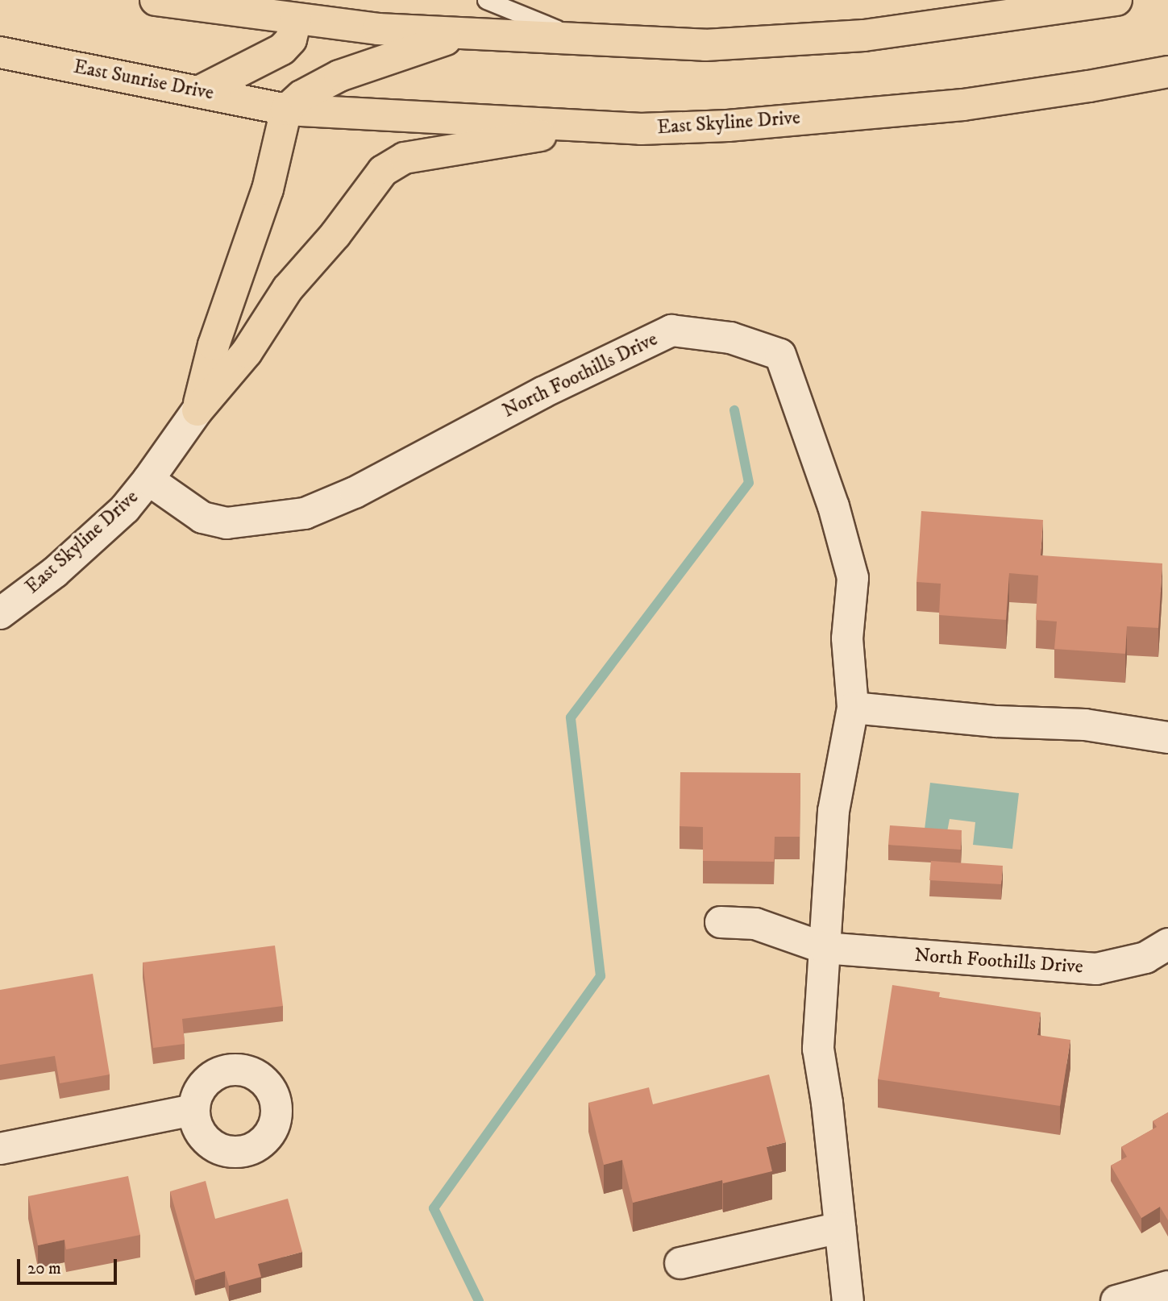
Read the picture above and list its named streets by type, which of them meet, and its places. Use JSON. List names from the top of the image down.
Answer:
{
  "streets": {
    "main road": ["East Sunrise Drive", "East Skyline Drive"],
    "street": ["North Foothills Drive"]
  },
  "crossings": [
    ["East Sunrise Drive", "East Skyline Drive"],
    ["East Skyline Drive", "North Foothills Drive"]
  ],
  "scale_bar": "20 m"
}
